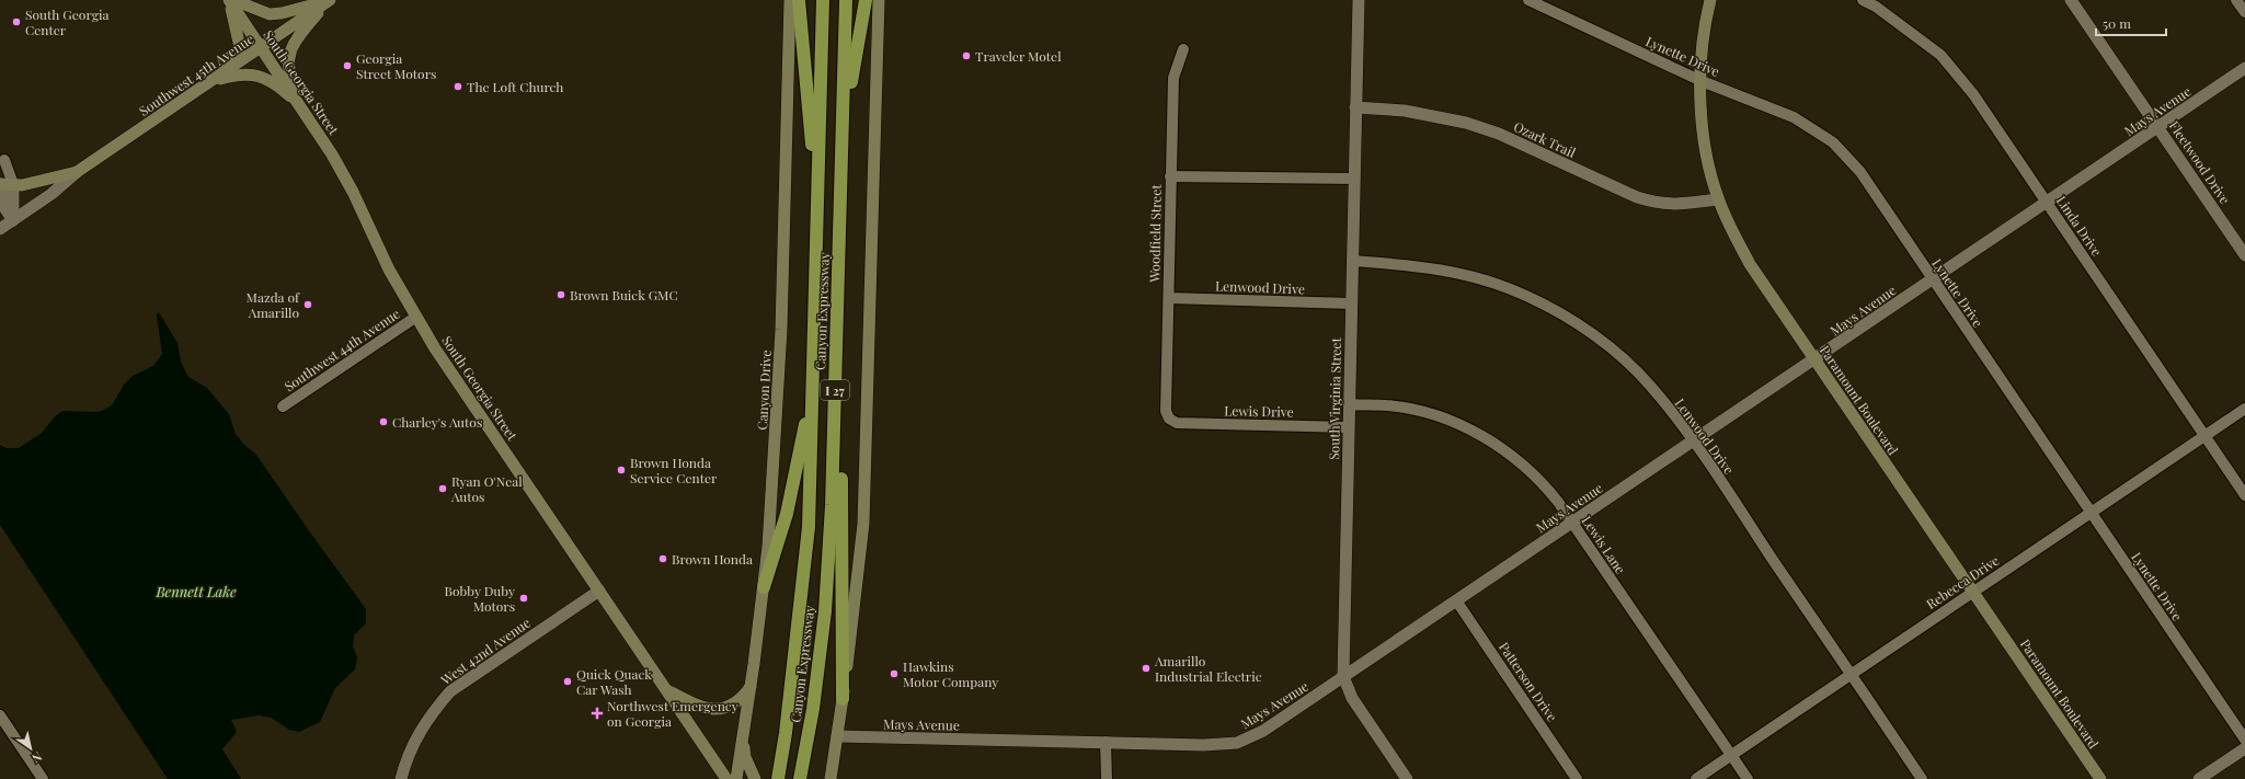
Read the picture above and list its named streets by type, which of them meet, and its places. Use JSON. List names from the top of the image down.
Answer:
{
  "streets": {
    "highway": ["Canyon Expressway", "I 27"],
    "main road": [
      "Southwest 45th Avenue",
      "South Georgia Street",
      "Canyon Drive",
      "Paramount Boulevard"
    ],
    "street": [
      "Lynette Drive",
      "Mays Avenue",
      "Ozark Trail",
      "Fleetwood Drive",
      "Linda Drive",
      "Woodfield Street",
      "Lenwood Drive",
      "Southwest 44th Avenue",
      "South Virginia Street",
      "Lewis Drive",
      "Lewis Lane",
      "Rebecca Drive",
      "West 42nd Avenue",
      "Patterson Drive"
    ]
  },
  "crossings": [
    ["Lynette Drive", "Mays Avenue"],
    ["Lynette Drive", "Paramount Boulevard"],
    ["Lynette Drive", "Rebecca Drive"],
    ["Southwest 45th Avenue", "South Georgia Street"],
    ["South Georgia Street", "Southwest 44th Avenue"],
    ["South Georgia Street", "West 42nd Avenue"],
    ["Mays Avenue", "Fleetwood Drive"],
    ["Mays Avenue", "Linda Drive"],
    ["Mays Avenue", "Lenwood Drive"],
    ["Mays Avenue", "South Virginia Street"],
    ["Mays Avenue", "Paramount Boulevard"],
    ["Mays Avenue", "Lewis Lane"],
    ["Mays Avenue", "Patterson Drive"],
    ["Ozark Trail", "South Virginia Street"],
    ["Ozark Trail", "Paramount Boulevard"],
    ["Linda Drive", "Rebecca Drive"],
    ["Woodfield Street", "Lenwood Drive"],
    ["Woodfield Street", "Lewis Drive"],
    ["Lenwood Drive", "South Virginia Street"],
    ["Lenwood Drive", "Rebecca Drive"],
    ["South Virginia Street", "Lewis Drive"],
    ["South Virginia Street", "Lewis Lane"],
    ["Paramount Boulevard", "Rebecca Drive"],
    ["Lewis Lane", "Rebecca Drive"]
  ],
  "water": ["Bennett Lake"],
  "places": {
    "other": [
      "South Georgia Center",
      "Traveler Motel",
      "Georgia Street Motors",
      "The Loft Church",
      "Brown Buick GMC",
      "Mazda of Amarillo",
      "Charley's Autos",
      "Brown Honda Service Center",
      "Ryan O'Neal Autos",
      "Brown Honda",
      "Bobby Duby Motors",
      "Amarillo Industrial Electric",
      "Hawkins Motor Company",
      "Quick Quack Car Wash"
    ],
    "health": ["Northwest Emergency on Georgia"]
  },
  "scale_bar": "50 m",
  "north": "bottom right"
}
